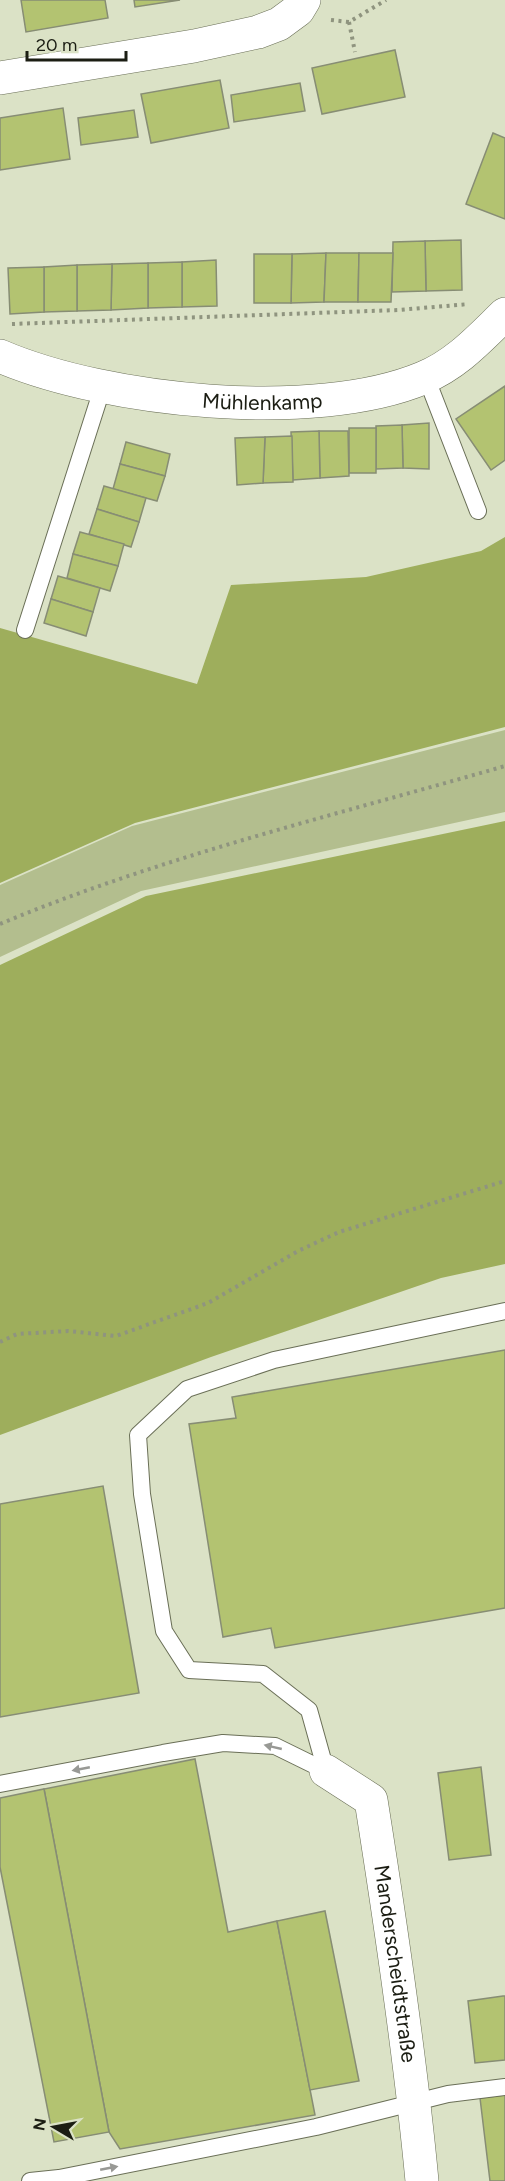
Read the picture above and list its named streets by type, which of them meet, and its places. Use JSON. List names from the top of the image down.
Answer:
{
  "streets": {
    "street": ["Mühlenkamp", "Manderscheidtstraße"]
  },
  "scale_bar": "20 m",
  "north": "left"
}
